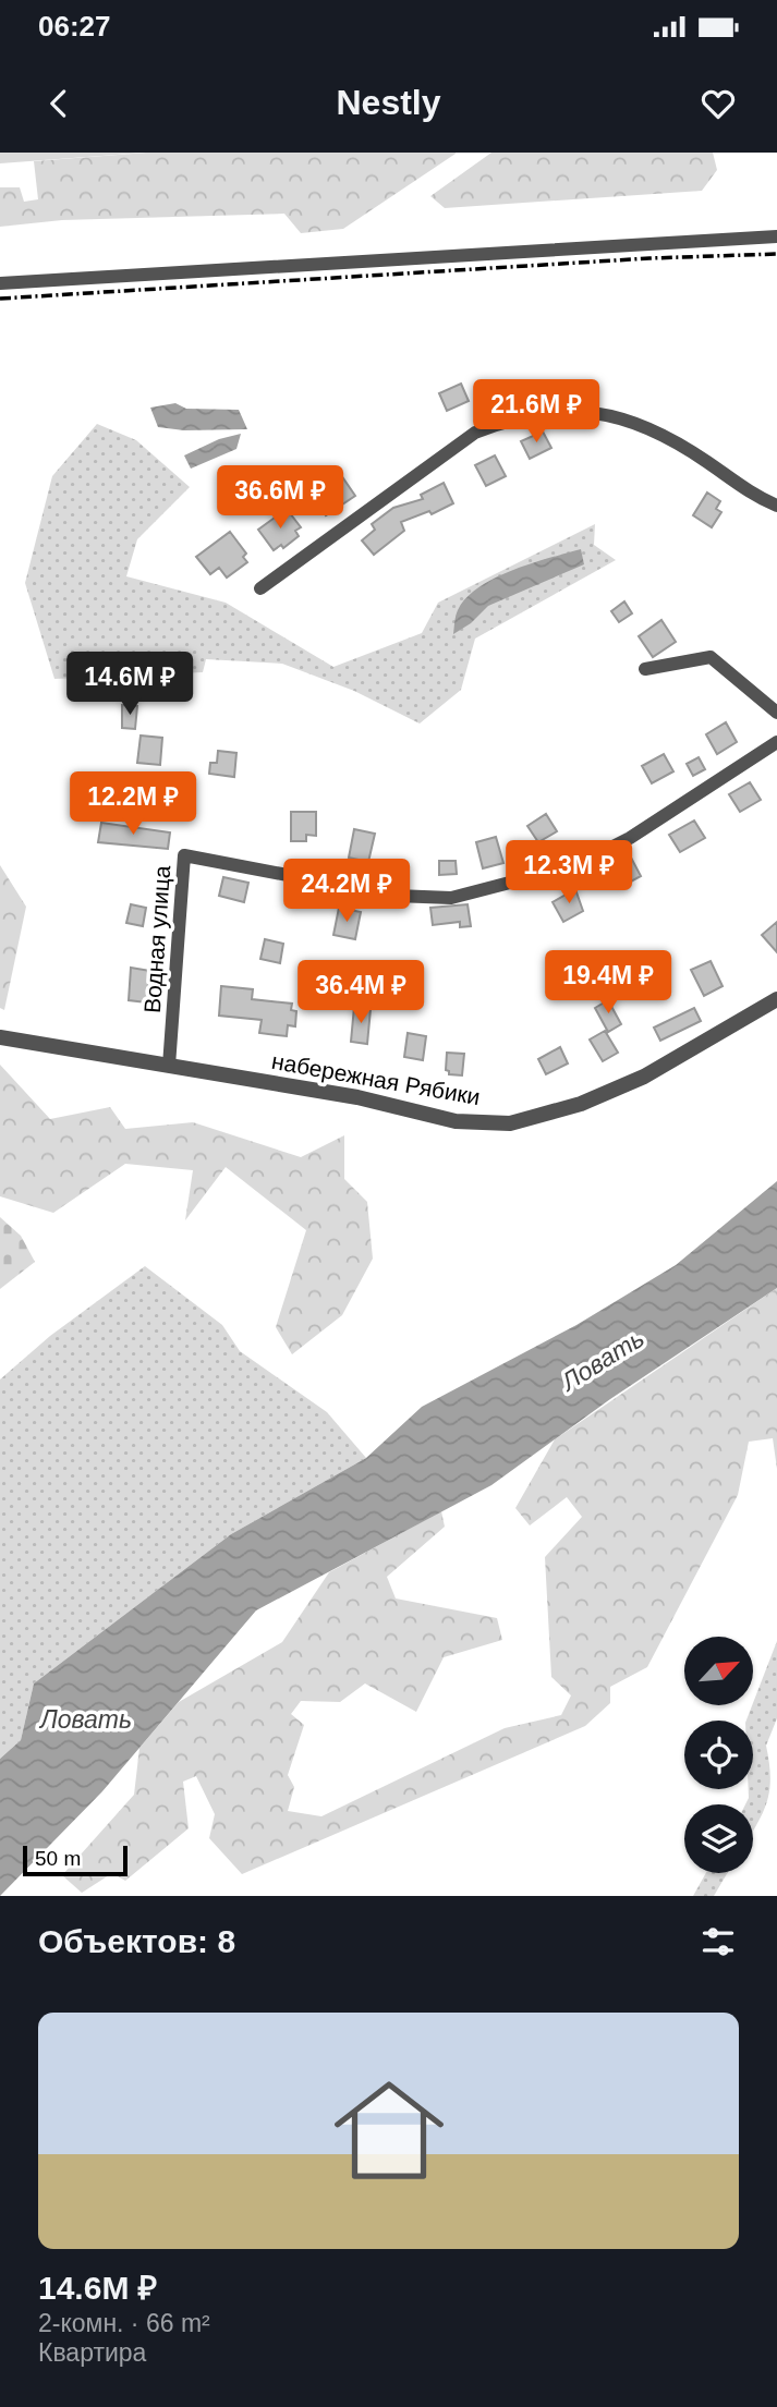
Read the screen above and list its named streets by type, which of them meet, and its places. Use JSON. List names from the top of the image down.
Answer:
{
  "streets": {
    "street": ["Водная улица", "набережная Рябики"]
  },
  "crossings": [
    ["Водная улица", "набережная Рябики"]
  ],
  "water": ["Ловать"],
  "scale_bar": "50 m",
  "north": "top right",
  "page": {
    "status": "06:27",
    "header": "Nestly",
    "price": [
      "21.6M ₽",
      "36.6M ₽",
      "14.6M ₽",
      "12.2M ₽",
      "12.3M ₽",
      "24.2M ₽",
      "19.4M ₽",
      "36.4M ₽"
    ],
    "scale": "50 m",
    "heading": "Объектов: 8",
    "list": [
      {
        "name": "14.6M ₽",
        "note": "2-комн. · 66 m² · Квартира"
      }
    ]
  }
}
